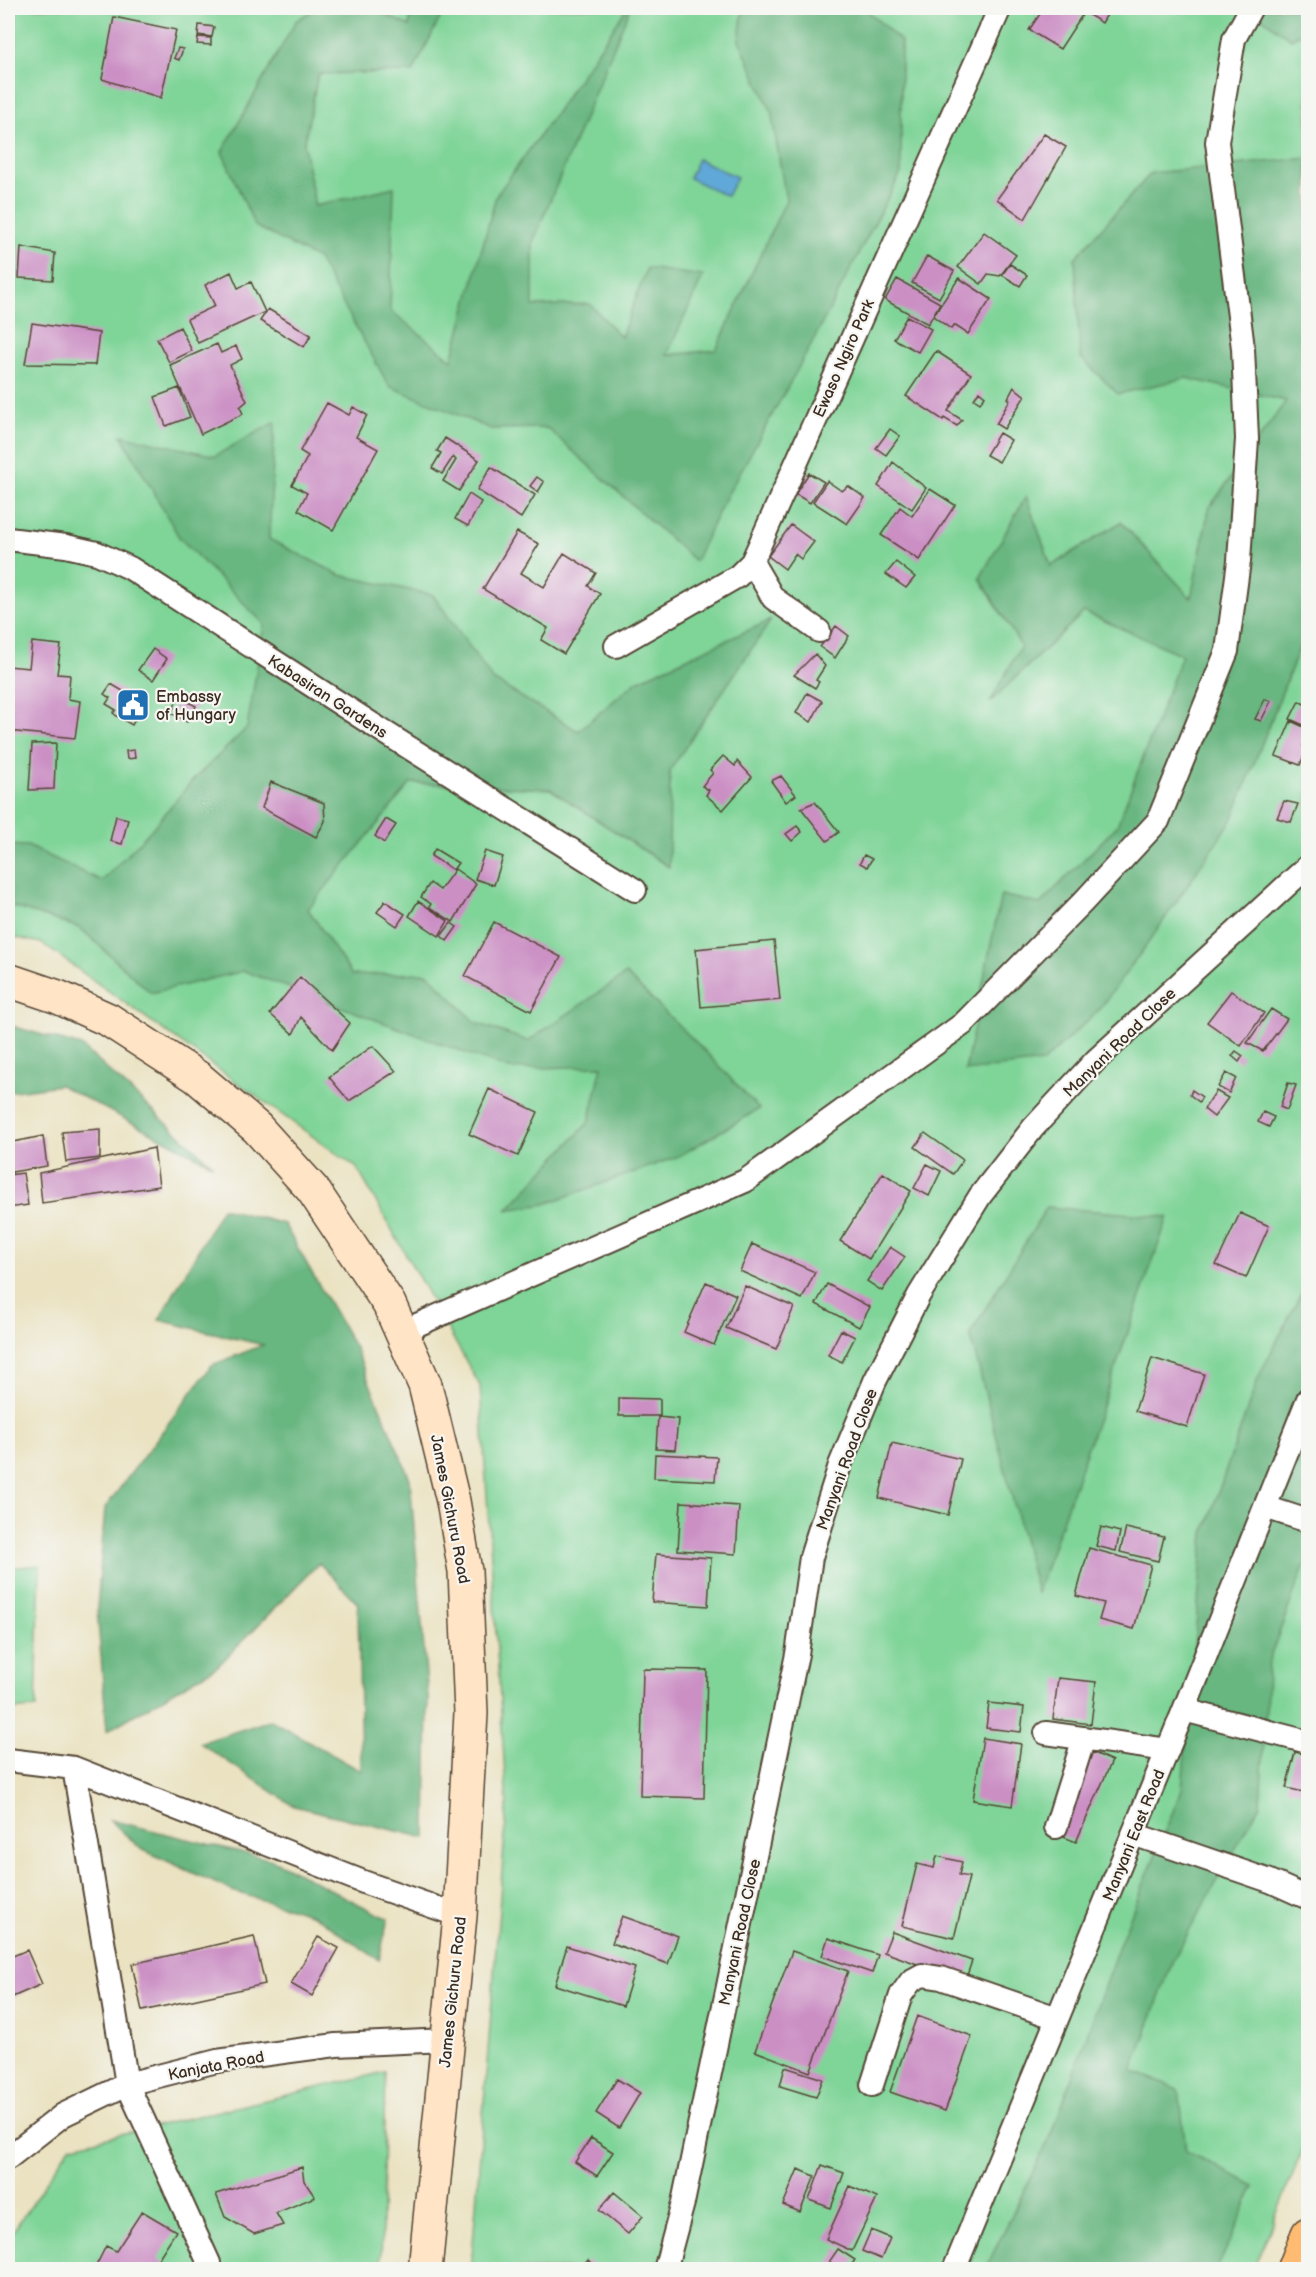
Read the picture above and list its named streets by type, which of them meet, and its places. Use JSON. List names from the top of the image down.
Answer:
{
  "streets": {
    "main road": ["James Gichuru Road"],
    "street": [
      "Ewaso Ngiro Park",
      "Kabasiran Gardens",
      "Manyani Road Close",
      "Manyani East Road",
      "Kanjata Road"
    ]
  },
  "crossings": [
    ["James Gichuru Road", "Kanjata Road"]
  ],
  "places": {
    "public building": ["Embassy of Hungary"]
  }
}
